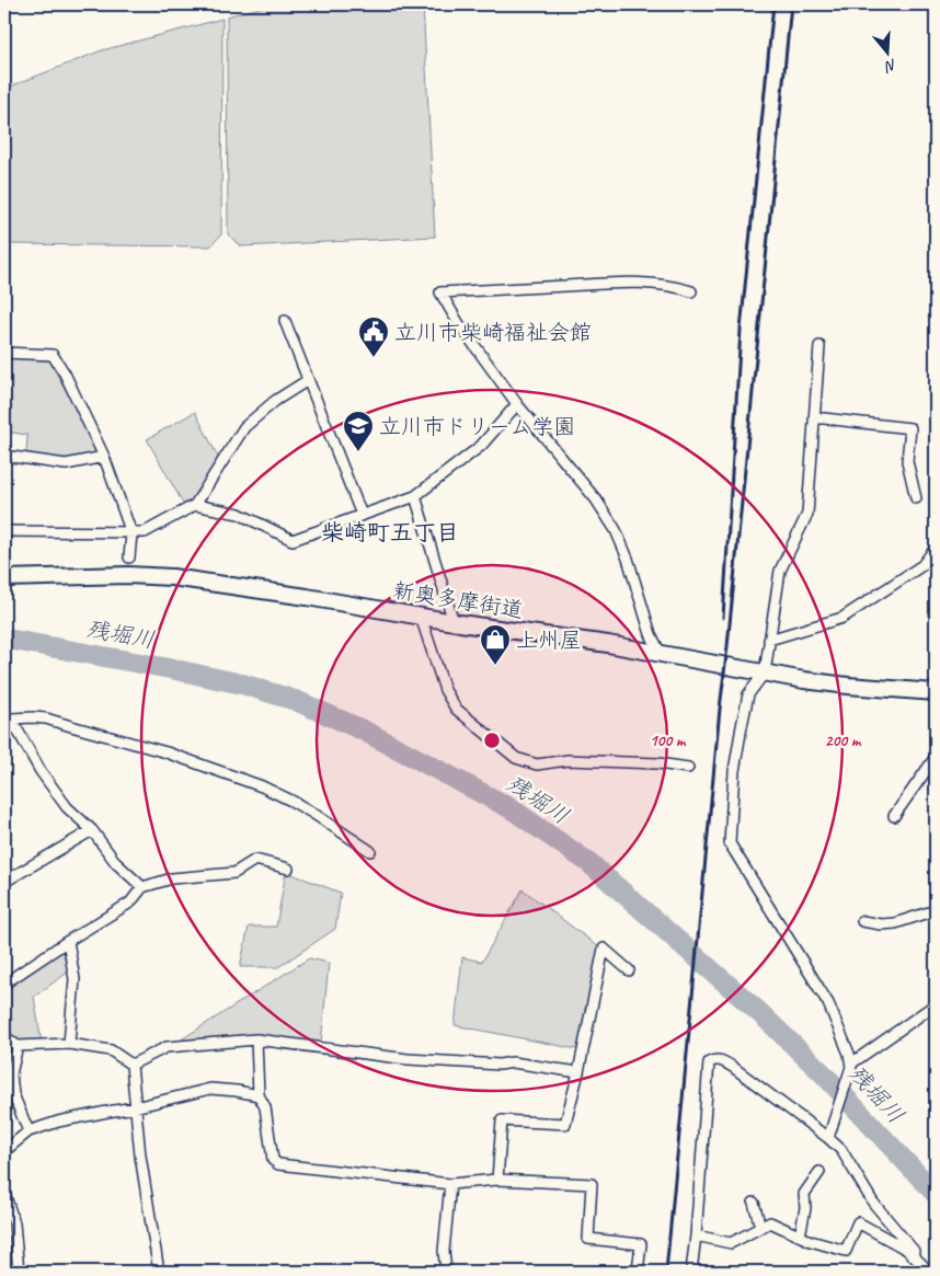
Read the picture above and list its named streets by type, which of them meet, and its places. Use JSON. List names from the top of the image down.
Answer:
{
  "streets": {
    "main road": ["新奥多摩街道"]
  },
  "districts": ["柴崎町五丁目"],
  "water": ["残堀川"],
  "places": {
    "public building": ["立川市柴崎福祉会館"],
    "school or university": ["立川市ドリーム学園"],
    "shop": ["上州屋"]
  },
  "north": "bottom",
  "rings": ["100 m", "200 m"]
}
